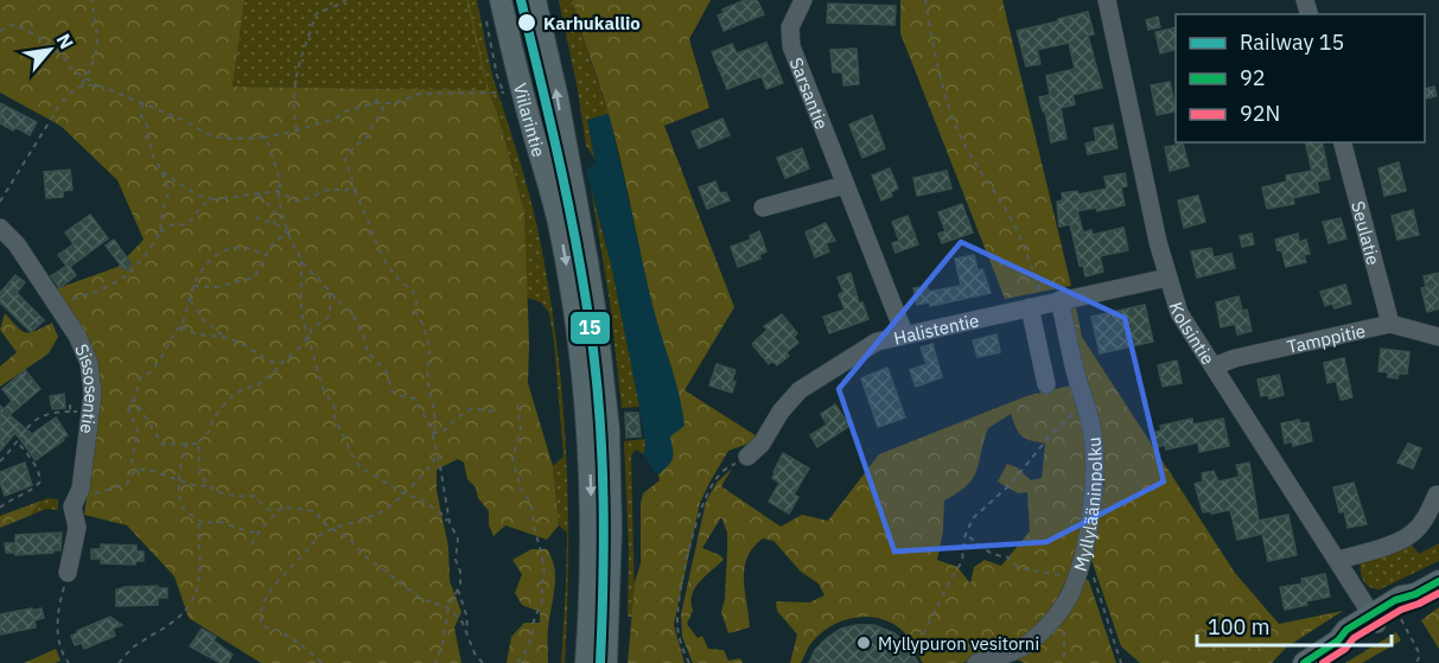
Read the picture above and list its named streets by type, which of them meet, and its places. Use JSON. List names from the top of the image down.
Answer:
{
  "streets": {
    "main road": ["Viilarintie"],
    "street": [
      "Sarsantie",
      "Seulatie",
      "Halistentie",
      "Kolsintie",
      "Tamppitie",
      "Sissosentie",
      "Myllylääninpolku"
    ]
  },
  "crossings": [
    ["Sarsantie", "Halistentie"],
    ["Seulatie", "Tamppitie"],
    ["Halistentie", "Kolsintie"],
    ["Halistentie", "Myllylääninpolku"],
    ["Kolsintie", "Tamppitie"]
  ],
  "places": ["Karhukallio", "Myllypuron vesitorni"],
  "lines": ["rail line 15", "transit line 92", "transit line 92N"],
  "legend": ["Railway 15", "92", "92N"],
  "scale_bar": "100 m",
  "north": "top right"
}
